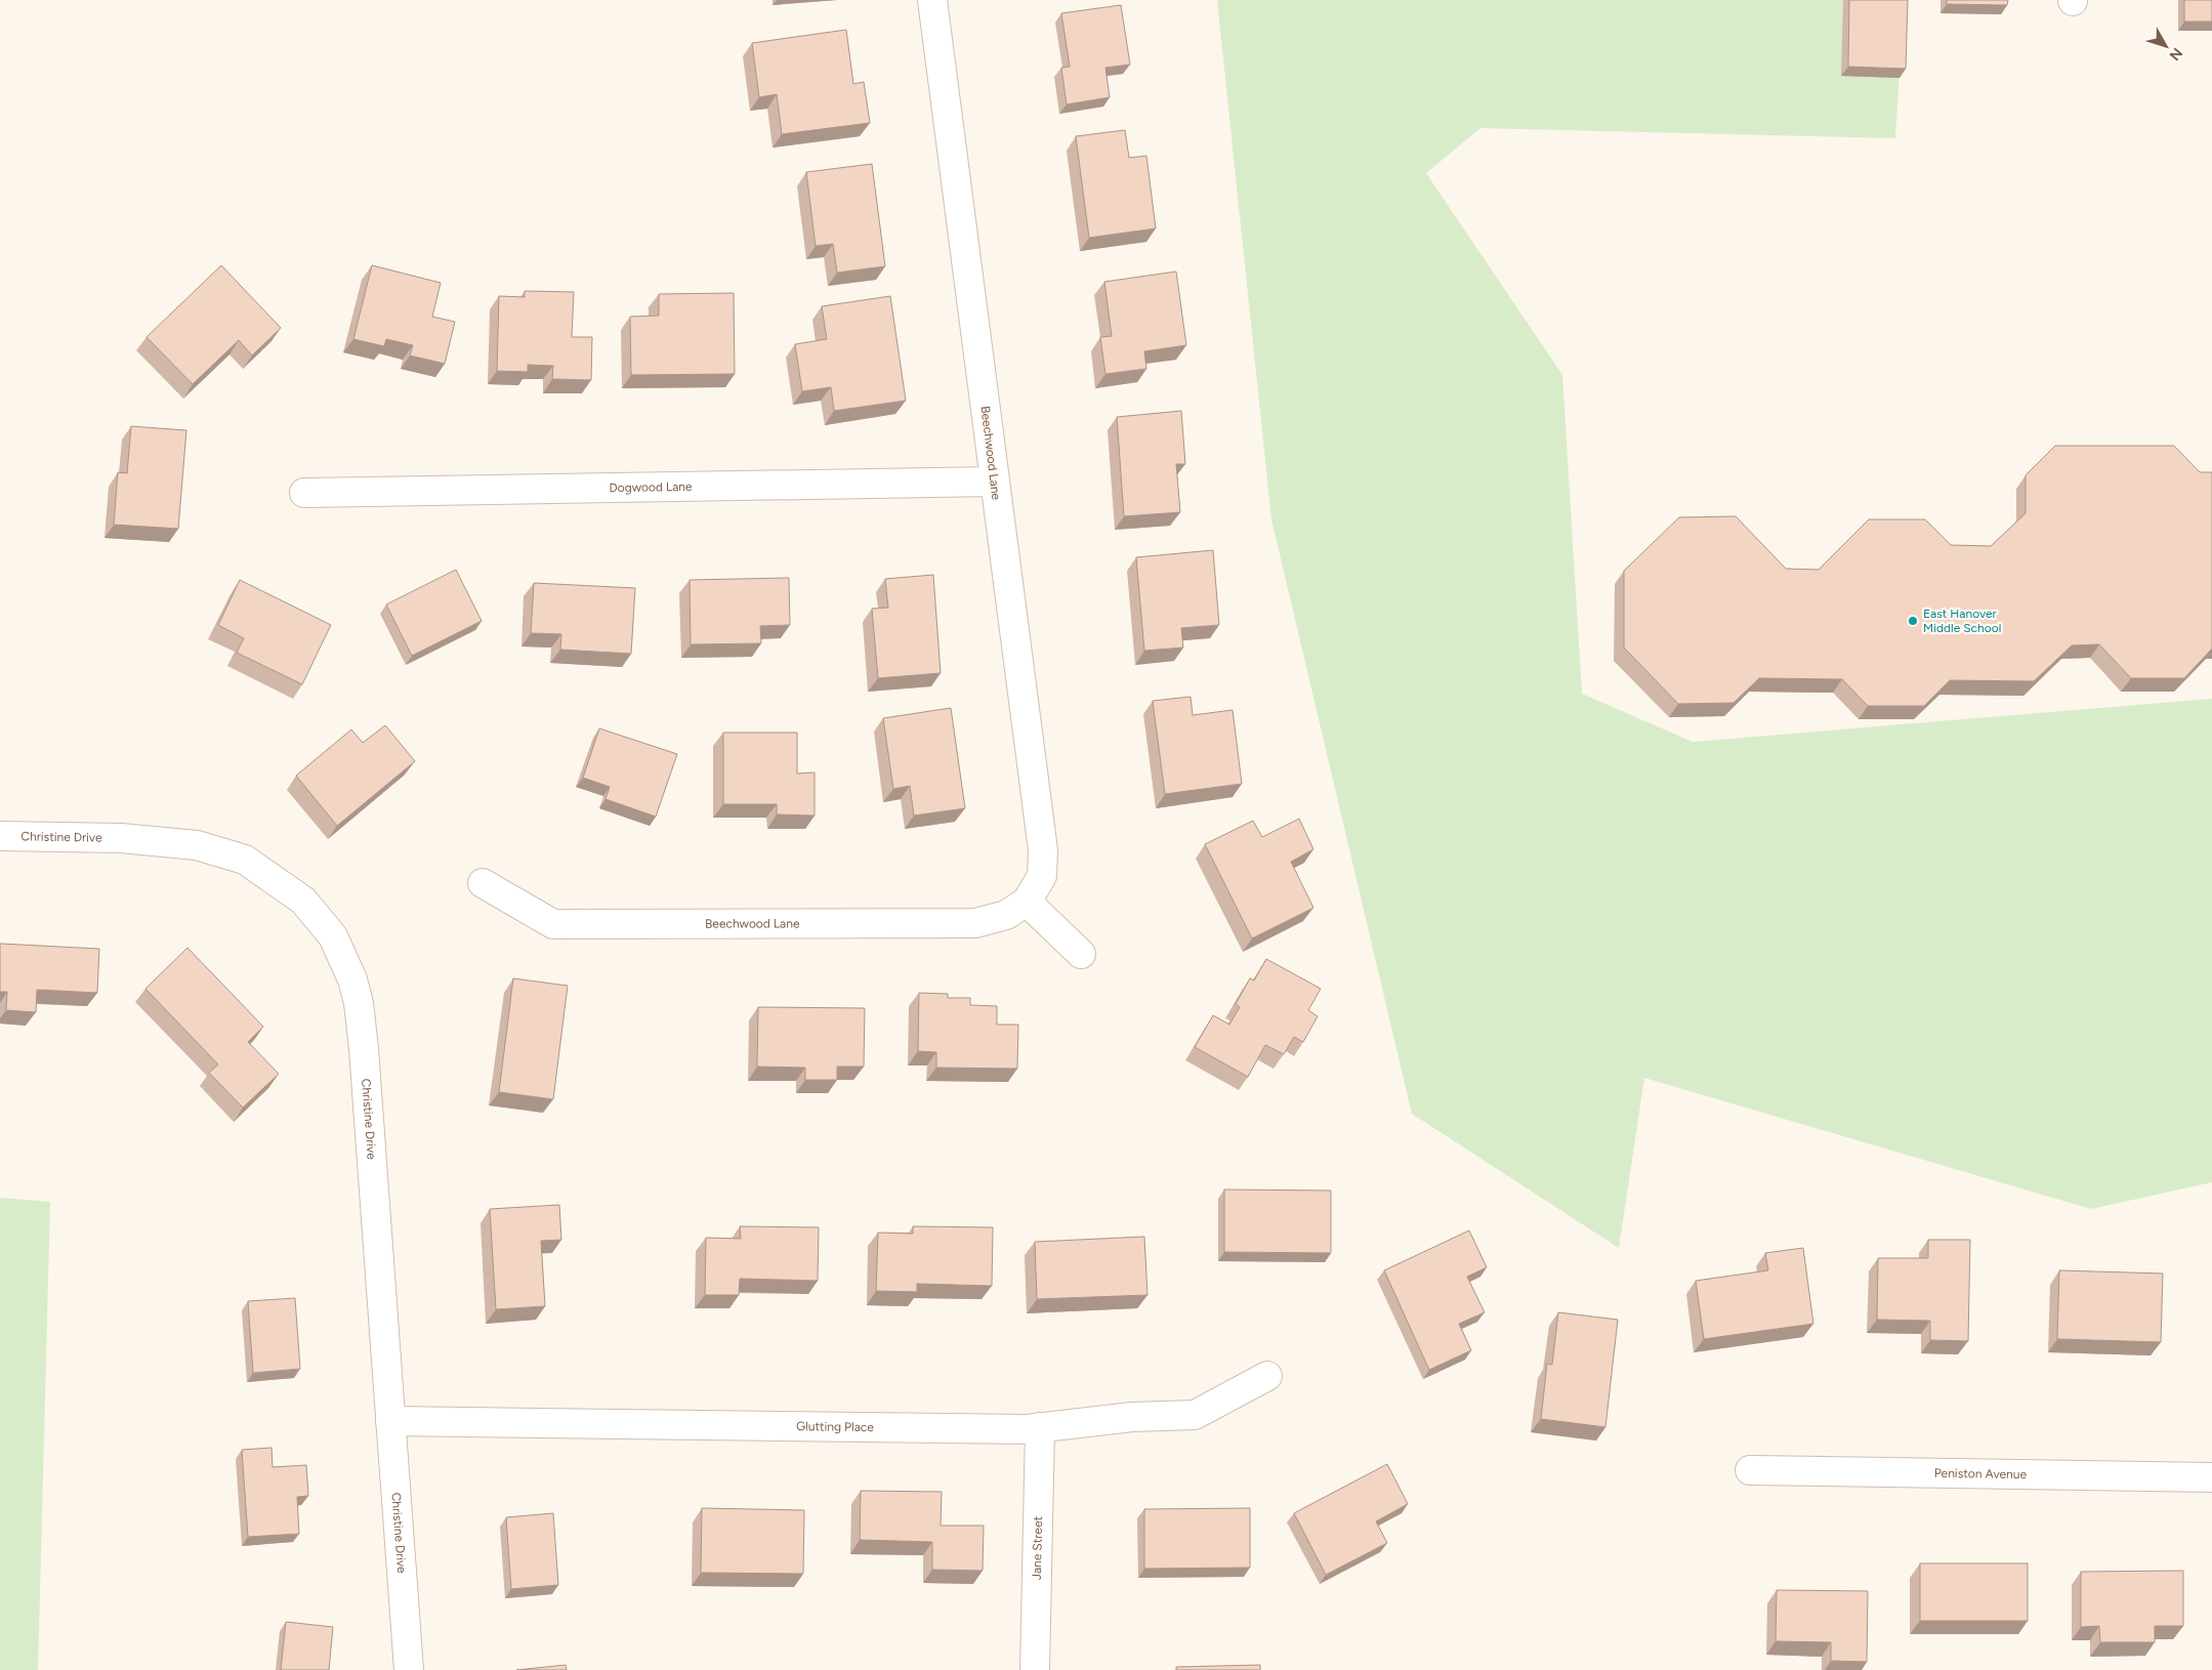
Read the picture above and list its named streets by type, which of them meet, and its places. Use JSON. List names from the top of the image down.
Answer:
{
  "streets": {
    "street": [
      "Beechwood Lane",
      "Dogwood Lane",
      "Christine Drive",
      "Glutting Place",
      "Peniston Avenue",
      "Jane Street"
    ]
  },
  "crossings": [
    ["Beechwood Lane", "Dogwood Lane"],
    ["Christine Drive", "Glutting Place"],
    ["Glutting Place", "Jane Street"]
  ],
  "places": ["East Hanover Middle School"],
  "north": "bottom right"
}
